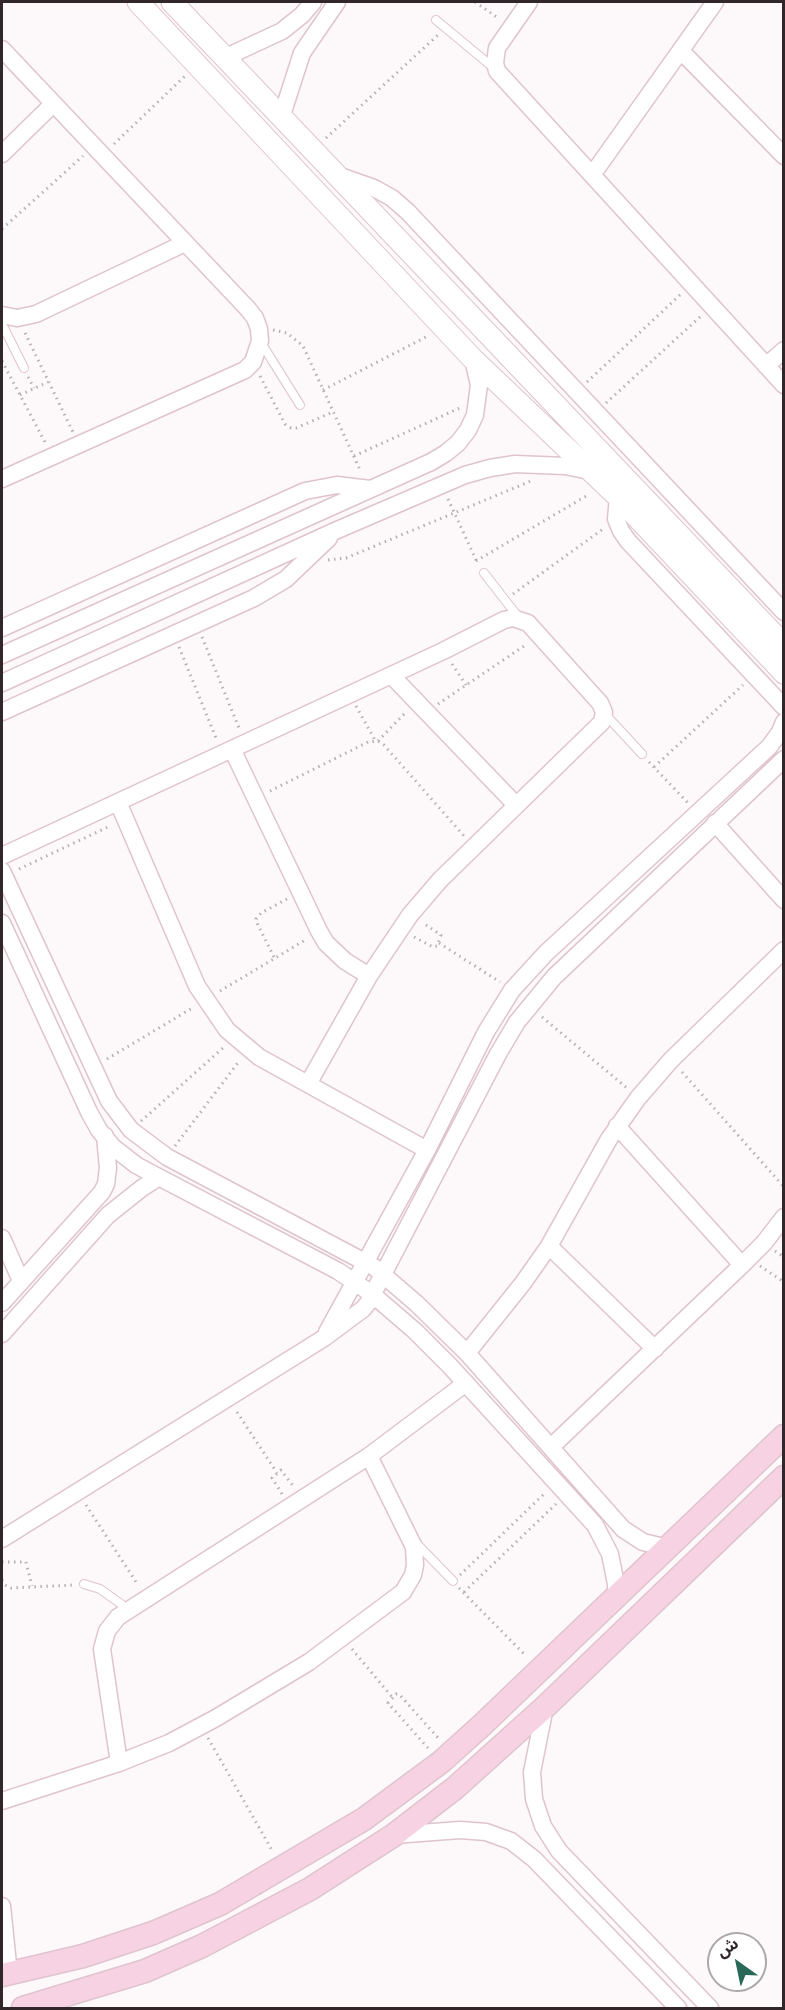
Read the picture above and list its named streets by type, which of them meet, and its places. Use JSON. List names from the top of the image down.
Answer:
{
  "north": "top left"
}
